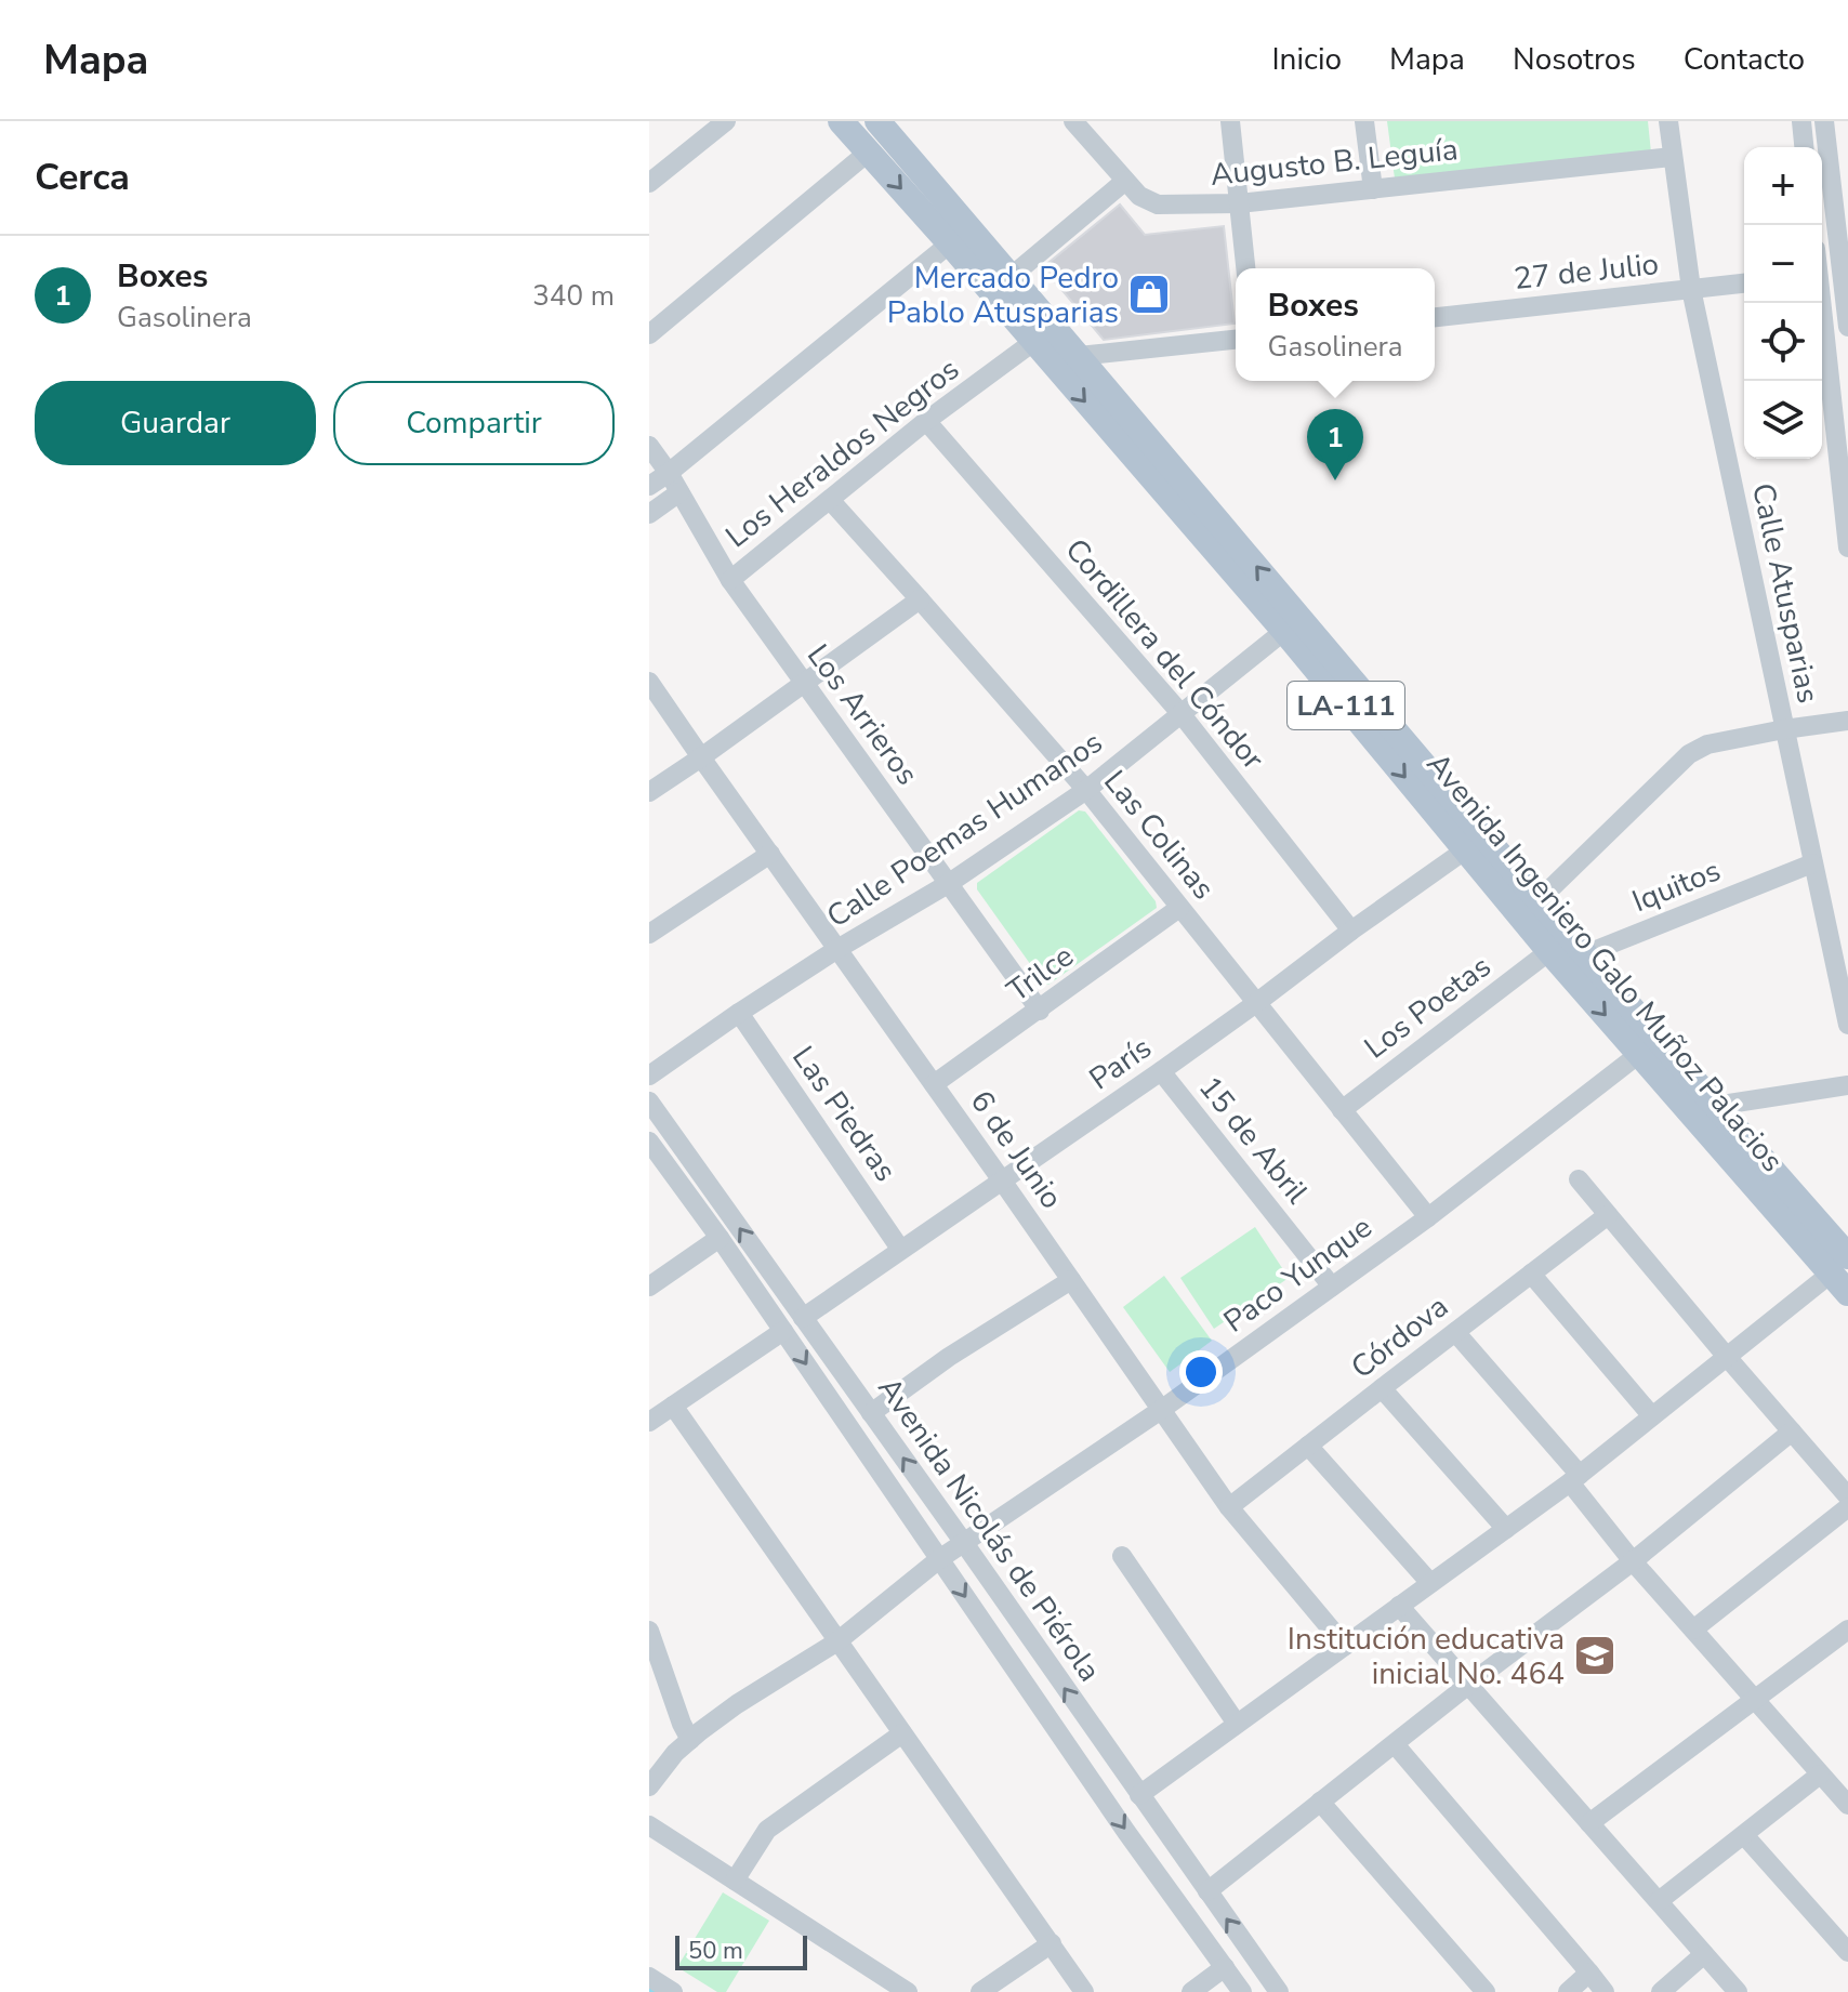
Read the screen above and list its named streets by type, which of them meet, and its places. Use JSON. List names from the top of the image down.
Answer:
{
  "streets": {
    "main road": ["LA-111", "Avenida Ingeniero Galo Muñoz Palacios"],
    "street": [
      "Augusto B. Leguía",
      "27 de Julio",
      "Los Heraldos Negros",
      "Calle Atusparias",
      "Cordillera del Cóndor",
      "Los Arrieros",
      "Calle Poemas Humanos",
      "Las Colinas",
      "Iquitos",
      "Trilce",
      "Los Poetas",
      "París",
      "Las Piedras",
      "15 de Abril",
      "6 de Junio",
      "Paco Yunque",
      "Córdova",
      "Avenida Nicolás de Piérola"
    ]
  },
  "crossings": [
    ["Augusto B. Leguía", "Calle Atusparias"],
    ["27 de Julio", "Calle Atusparias"],
    ["Los Heraldos Negros", "Cordillera del Cóndor"],
    ["Los Heraldos Negros", "Los Arrieros"],
    ["Los Heraldos Negros", "Las Colinas"],
    ["Los Heraldos Negros", "Avenida Ingeniero Galo Muñoz Palacios"],
    ["Calle Atusparias", "Iquitos"],
    ["Cordillera del Cóndor", "Calle Poemas Humanos"],
    ["Cordillera del Cóndor", "París"],
    ["Los Arrieros", "Calle Poemas Humanos"],
    ["Los Arrieros", "Trilce"],
    ["Calle Poemas Humanos", "Las Colinas"],
    ["Calle Poemas Humanos", "Avenida Ingeniero Galo Muñoz Palacios"],
    ["Calle Poemas Humanos", "Las Piedras"],
    ["Calle Poemas Humanos", "6 de Junio"],
    ["Las Colinas", "Trilce"],
    ["Las Colinas", "Los Poetas"],
    ["Las Colinas", "París"],
    ["Las Colinas", "Paco Yunque"],
    ["Iquitos", "Avenida Ingeniero Galo Muñoz Palacios"],
    ["Iquitos", "Los Poetas"],
    ["Avenida Ingeniero Galo Muñoz Palacios", "Los Poetas"],
    ["Avenida Ingeniero Galo Muñoz Palacios", "París"],
    ["Avenida Ingeniero Galo Muñoz Palacios", "Paco Yunque"],
    ["Trilce", "6 de Junio"],
    ["París", "Las Piedras"],
    ["París", "15 de Abril"],
    ["París", "6 de Junio"],
    ["París", "Avenida Nicolás de Piérola"],
    ["15 de Abril", "Paco Yunque"],
    ["6 de Junio", "Paco Yunque"],
    ["6 de Junio", "Córdova"],
    ["Paco Yunque", "Avenida Nicolás de Piérola"]
  ],
  "places": {
    "shop": ["Mercado Pedro Pablo Atusparias"],
    "school or university": ["Institución educativa inicial No. 464"]
  },
  "scale_bar": "50 m",
  "page": {
    "header": "Mapa",
    "nav": [
      "Inicio",
      "Mapa",
      "Nosotros",
      "Contacto"
    ],
    "heading": "Cerca",
    "map_buttons": ["+", "−"],
    "list": [
      {
        "mark": "1",
        "name": "Boxes",
        "note": "Gasolinera",
        "value": "340 m"
      }
    ],
    "popup": ["Boxes", "Gasolinera"],
    "buttons": ["Guardar", "Compartir"],
    "pins": "1",
    "scale": "50 m"
  }
}
